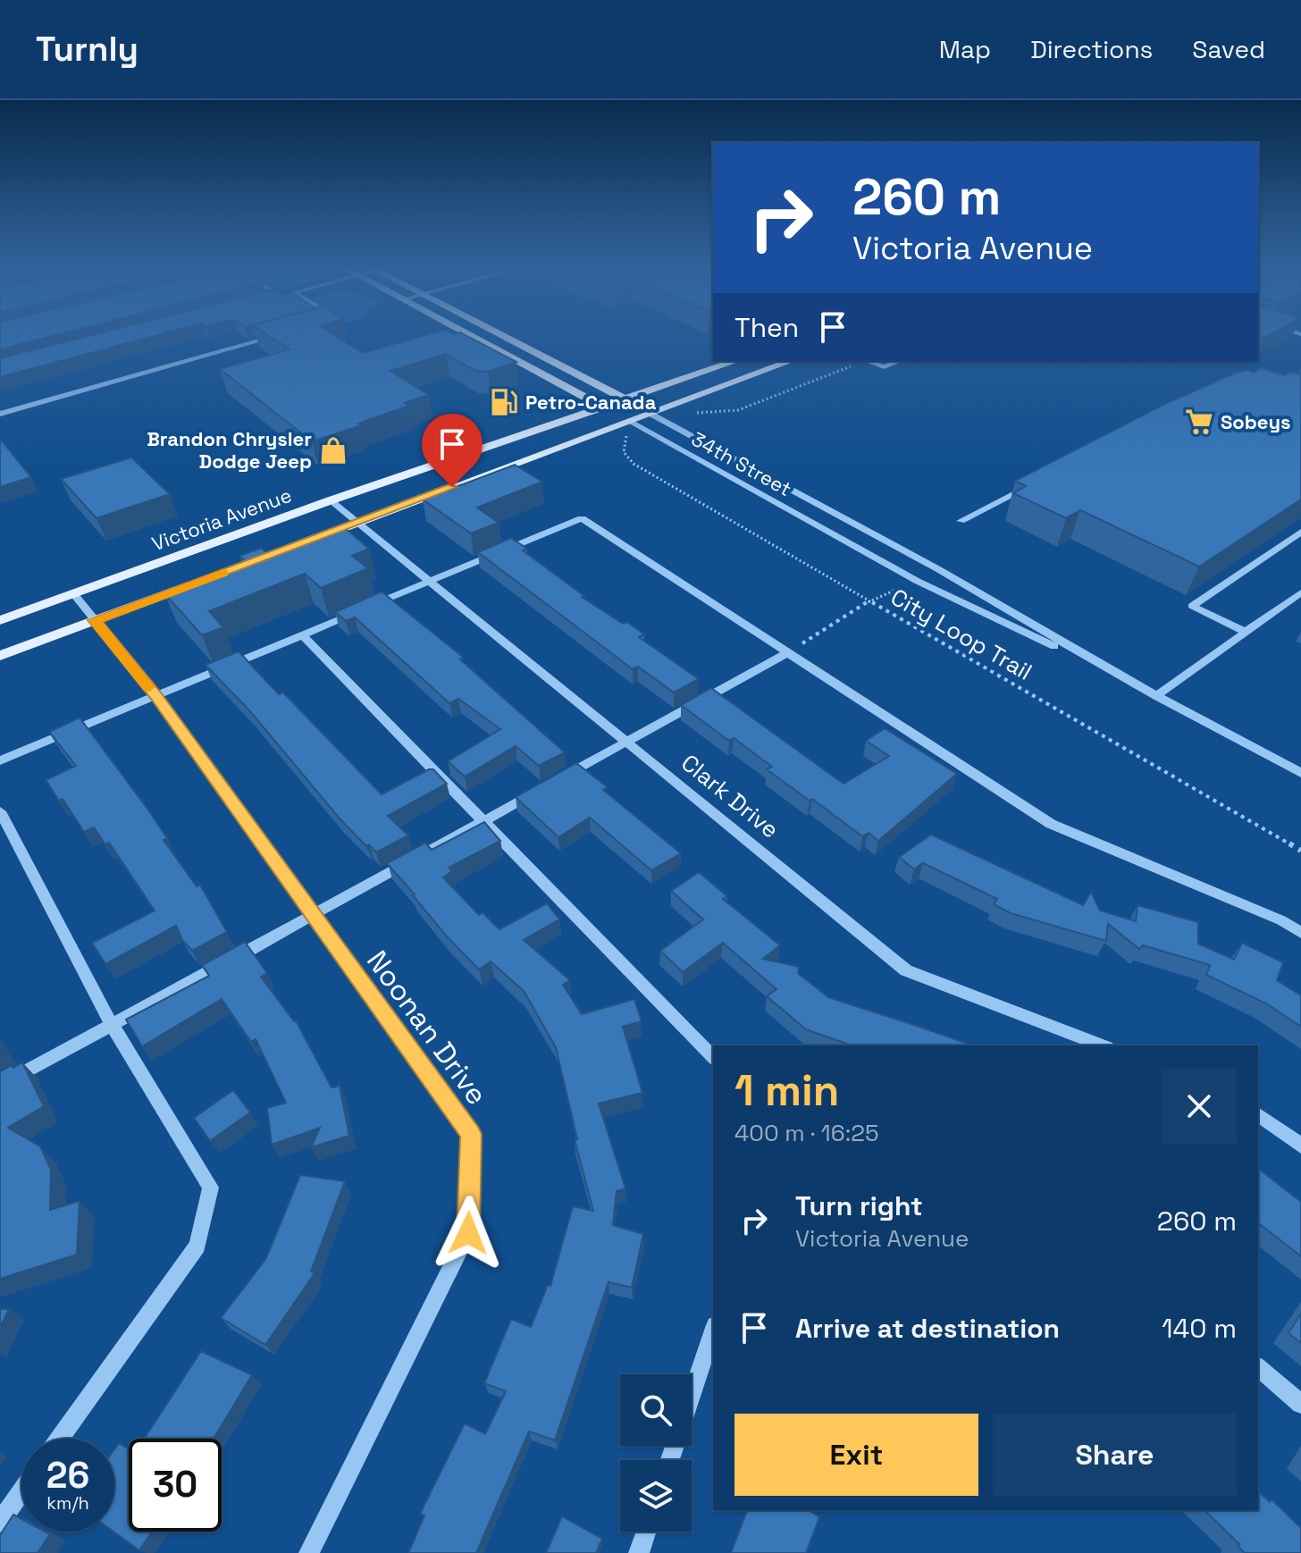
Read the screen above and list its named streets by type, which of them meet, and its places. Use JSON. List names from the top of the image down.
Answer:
{
  "streets": {
    "main road": ["34th Street", "Victoria Avenue"],
    "street": ["Clark Drive", "Noonan Drive"],
    "path": ["City Loop Trail"]
  },
  "crossings": [
    ["34th Street", "Victoria Avenue"],
    ["34th Street", "City Loop Trail"],
    ["Victoria Avenue", "Clark Drive"],
    ["Victoria Avenue", "Noonan Drive"]
  ],
  "places": {
    "fuel station": ["Petro-Canada"],
    "supermarket": ["Sobeys"],
    "shop": ["Brandon Chrysler Dodge Jeep"]
  },
  "page": {
    "header": "Turnly",
    "nav": ["Map", "Directions", "Saved"],
    "turn": ["260 m", "Victoria Avenue"],
    "then": "Then",
    "heading": ["1 min", "400 m · 16:25"],
    "list": [
      {
        "name": "Turn right",
        "note": "Victoria Avenue",
        "value": "260 m"
      },
      {
        "name": "Arrive at destination",
        "value": "140 m"
      }
    ],
    "buttons": ["Exit", "Share"],
    "speed": "26 km/h",
    "limit": "30"
  }
}
